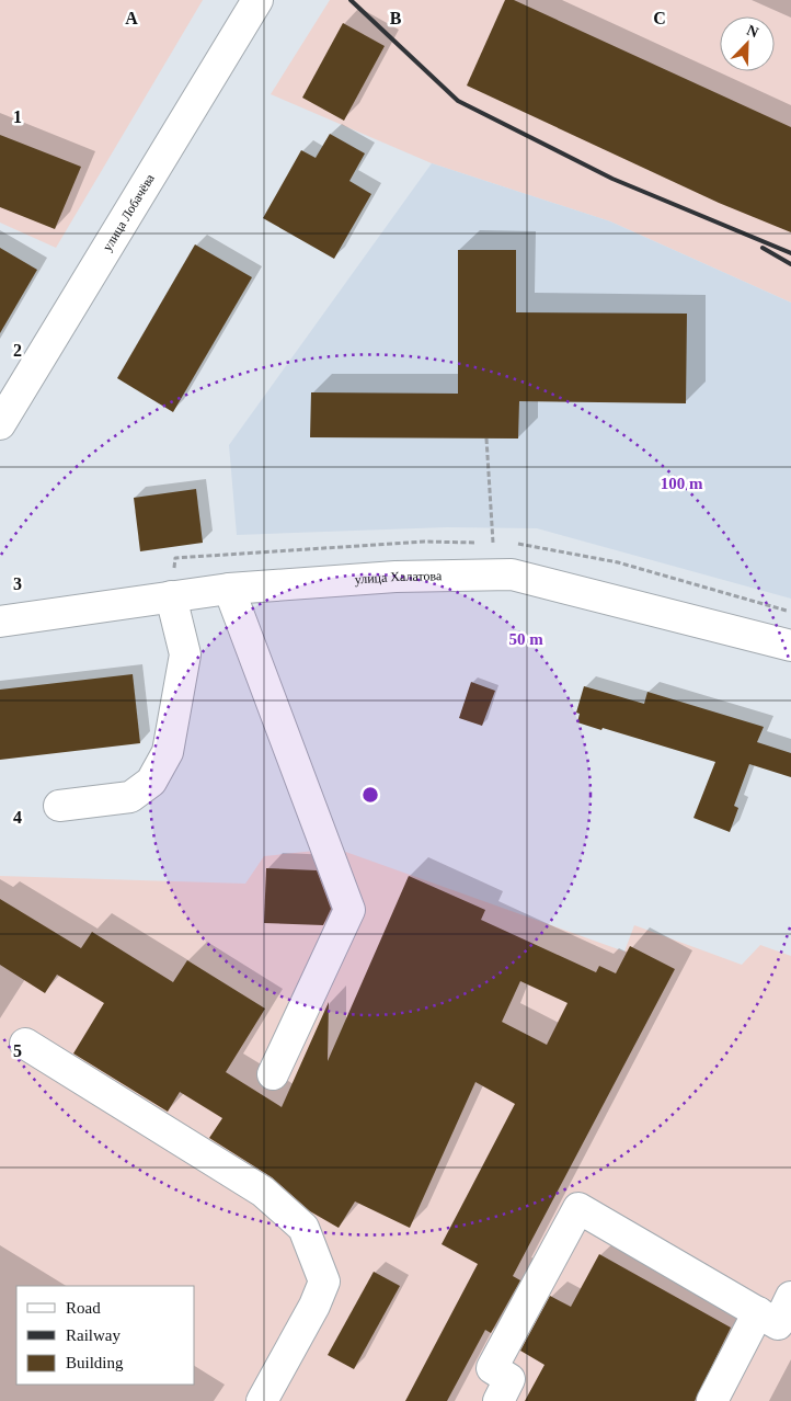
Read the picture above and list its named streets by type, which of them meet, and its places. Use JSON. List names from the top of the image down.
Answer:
{
  "streets": {
    "street": ["улица Лобачёва", "улица Халатова"]
  },
  "legend": ["Road", "Railway", "Building"],
  "north": "top right",
  "grid": {
    "columns": ["A", "B", "C"],
    "rows": [
      "1",
      "2",
      "3",
      "4",
      "5"
    ]
  },
  "rings": ["100 m", "50 m"]
}
